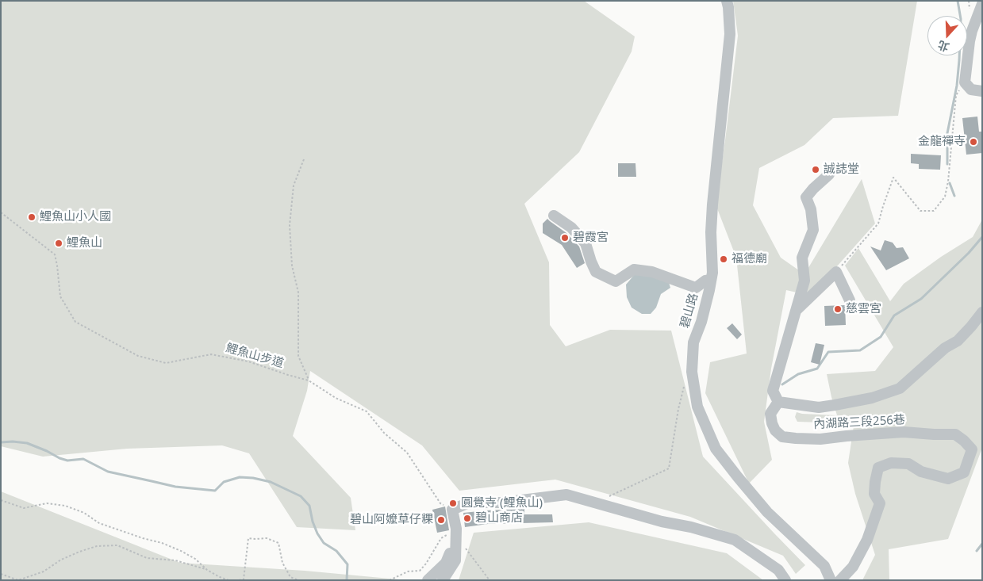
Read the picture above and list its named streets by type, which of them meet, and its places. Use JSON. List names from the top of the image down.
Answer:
{
  "streets": {
    "street": ["碧山路", "內湖路三段256巷"],
    "path": ["鯉魚山步道"]
  },
  "places": [
    "金龍禪寺",
    "誠誌堂",
    "鯉魚山小人國",
    "碧霞宮",
    "鯉魚山",
    "福德廟",
    "慈雲宮",
    "圓覺寺 (鯉魚山)",
    "碧山商店",
    "碧山阿嬤草仔粿"
  ],
  "north": "bottom"
}
